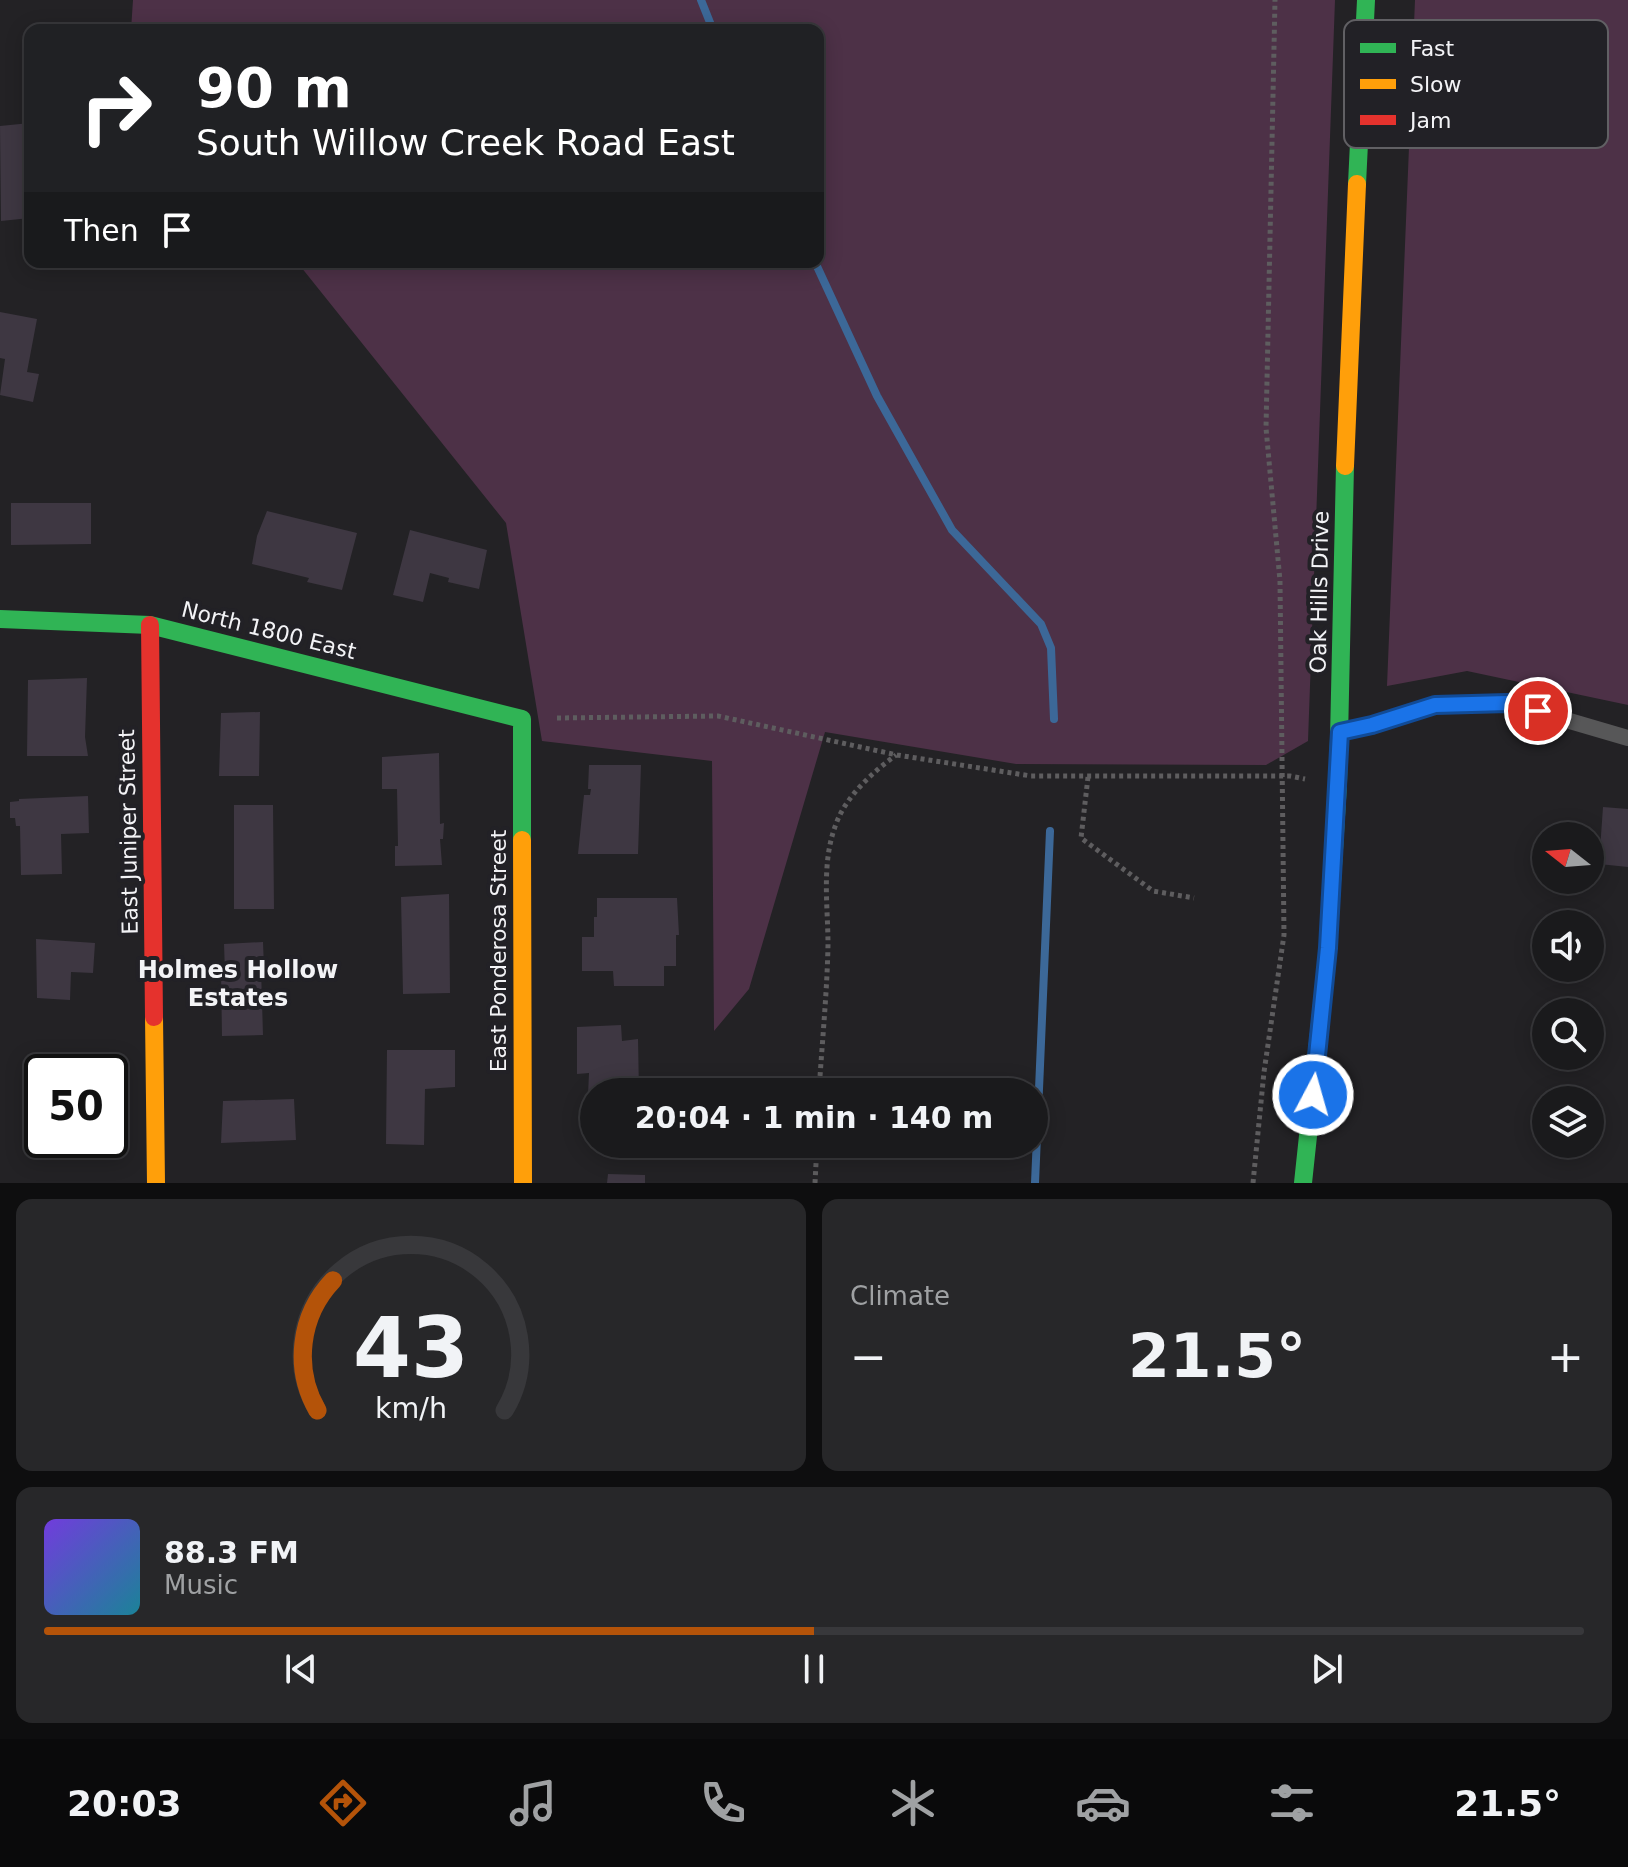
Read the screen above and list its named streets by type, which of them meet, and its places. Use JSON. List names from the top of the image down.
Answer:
{
  "streets": {
    "street": [
      "Oak Hills Drive",
      "North 1800 East",
      "East Juniper Street",
      "East Ponderosa Street"
    ]
  },
  "crossings": [
    ["North 1800 East", "East Juniper Street"],
    ["North 1800 East", "East Ponderosa Street"]
  ],
  "districts": ["Holmes Hollow Estates"],
  "legend": ["Fast", "Slow", "Jam"],
  "north": "left",
  "page": {
    "turn": ["90 m", "South Willow Creek Road East"],
    "then": "Then",
    "limit": "50",
    "trip": "20:04 · 1 min · 140 m",
    "tile": "Climate",
    "heat": ["−", "21.5°", "+"],
    "song": ["88.3 FM", "Music"],
    "tabs": ["20:03", "21.5°"],
    "gauge": ["43", "km/h"]
  }
}
